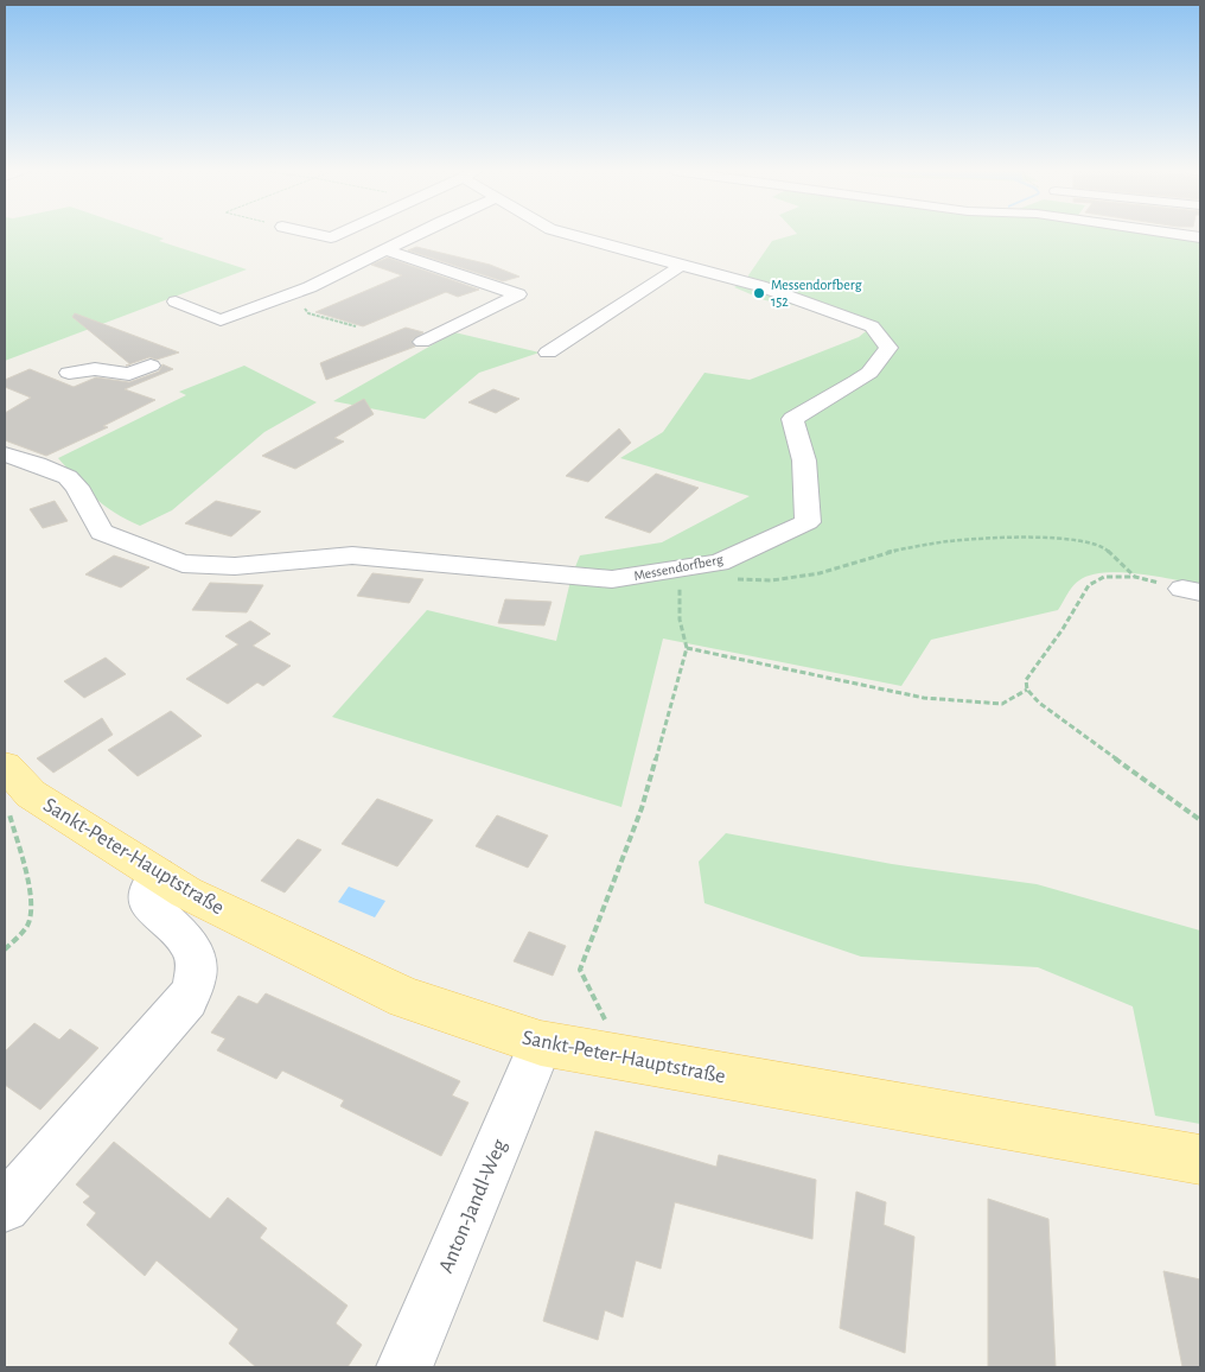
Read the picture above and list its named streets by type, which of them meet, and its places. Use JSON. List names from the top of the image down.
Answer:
{
  "streets": {
    "main road": ["Sankt-Peter-Hauptstraße"],
    "street": ["Messendorfberg", "Anton-Jandl-Weg"]
  },
  "crossings": [
    ["Sankt-Peter-Hauptstraße", "Anton-Jandl-Weg"]
  ],
  "places": ["Messendorfberg 152"]
}
